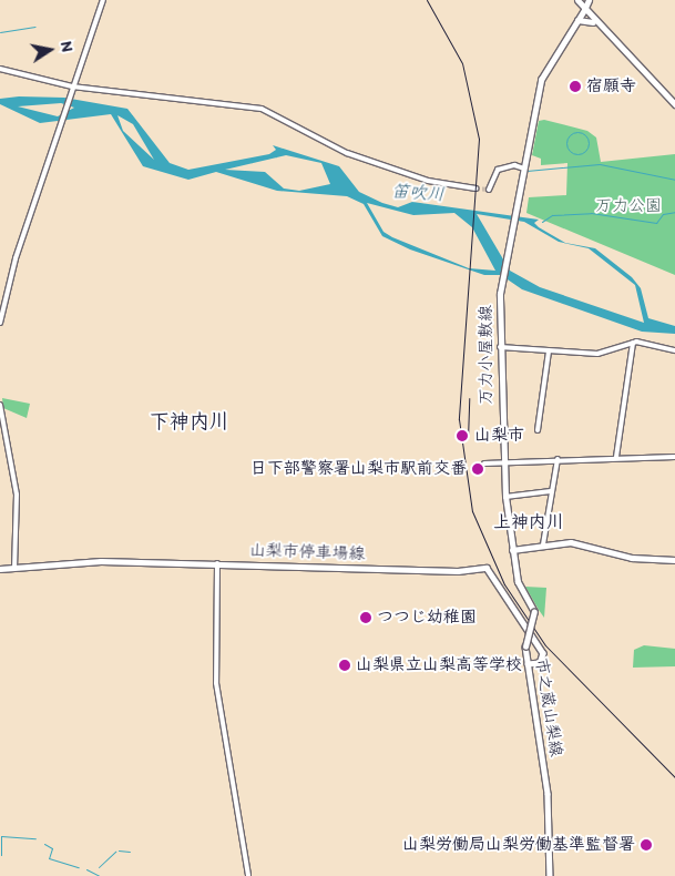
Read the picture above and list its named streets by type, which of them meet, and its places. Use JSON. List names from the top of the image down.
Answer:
{
  "streets": {
    "main road": ["万力小屋敷線", "山梨市停車場線", "市之蔵山梨線"]
  },
  "crossings": [
    ["万力小屋敷線", "市之蔵山梨線"],
    ["山梨市停車場線", "市之蔵山梨線"]
  ],
  "districts": ["下神内川", "上神内川"],
  "water": ["笛吹川"],
  "parks": ["万力公園"],
  "places": [
    "宿願寺",
    "山梨市",
    "日下部警察署山梨市駅前交番",
    "つつじ幼稚園",
    "山梨県立山梨高等学校",
    "山梨労働局山梨労働基準監督署"
  ],
  "north": "right"
}
